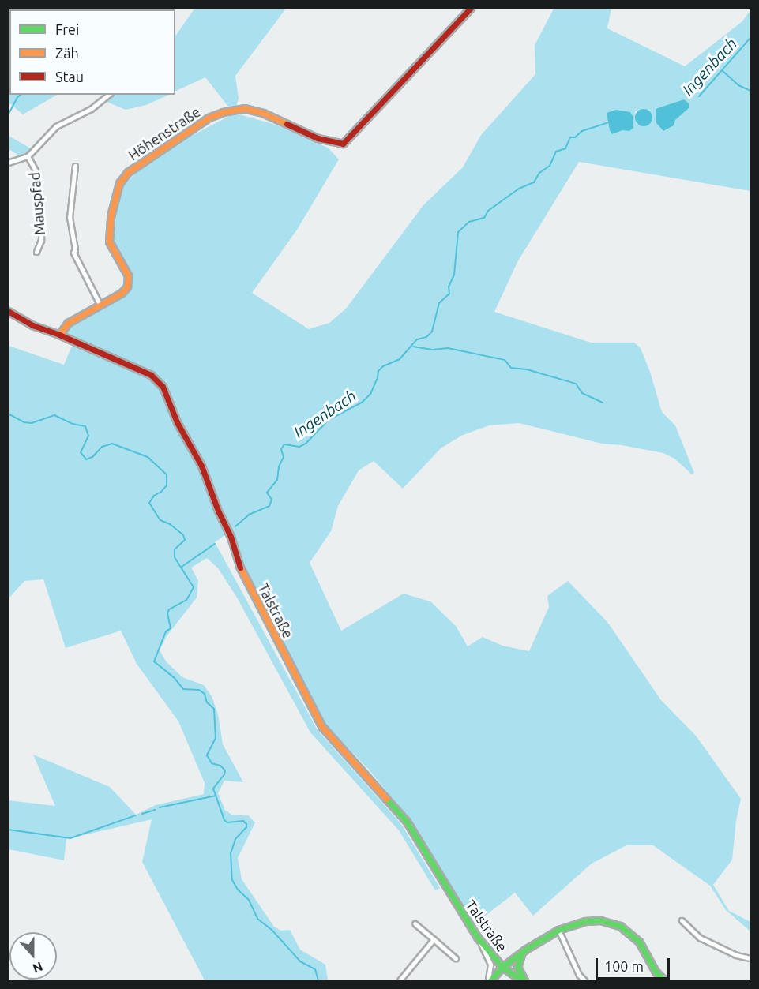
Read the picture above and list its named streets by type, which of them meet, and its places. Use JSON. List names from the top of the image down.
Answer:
{
  "streets": {
    "main road": ["Höhenstraße", "Talstraße"],
    "street": ["Mauspfad"]
  },
  "crossings": [
    ["Höhenstraße", "Talstraße"]
  ],
  "water": ["Ingenbach"],
  "legend": ["Frei", "Zäh", "Stau"],
  "scale_bar": "100 m",
  "north": "bottom"
}
